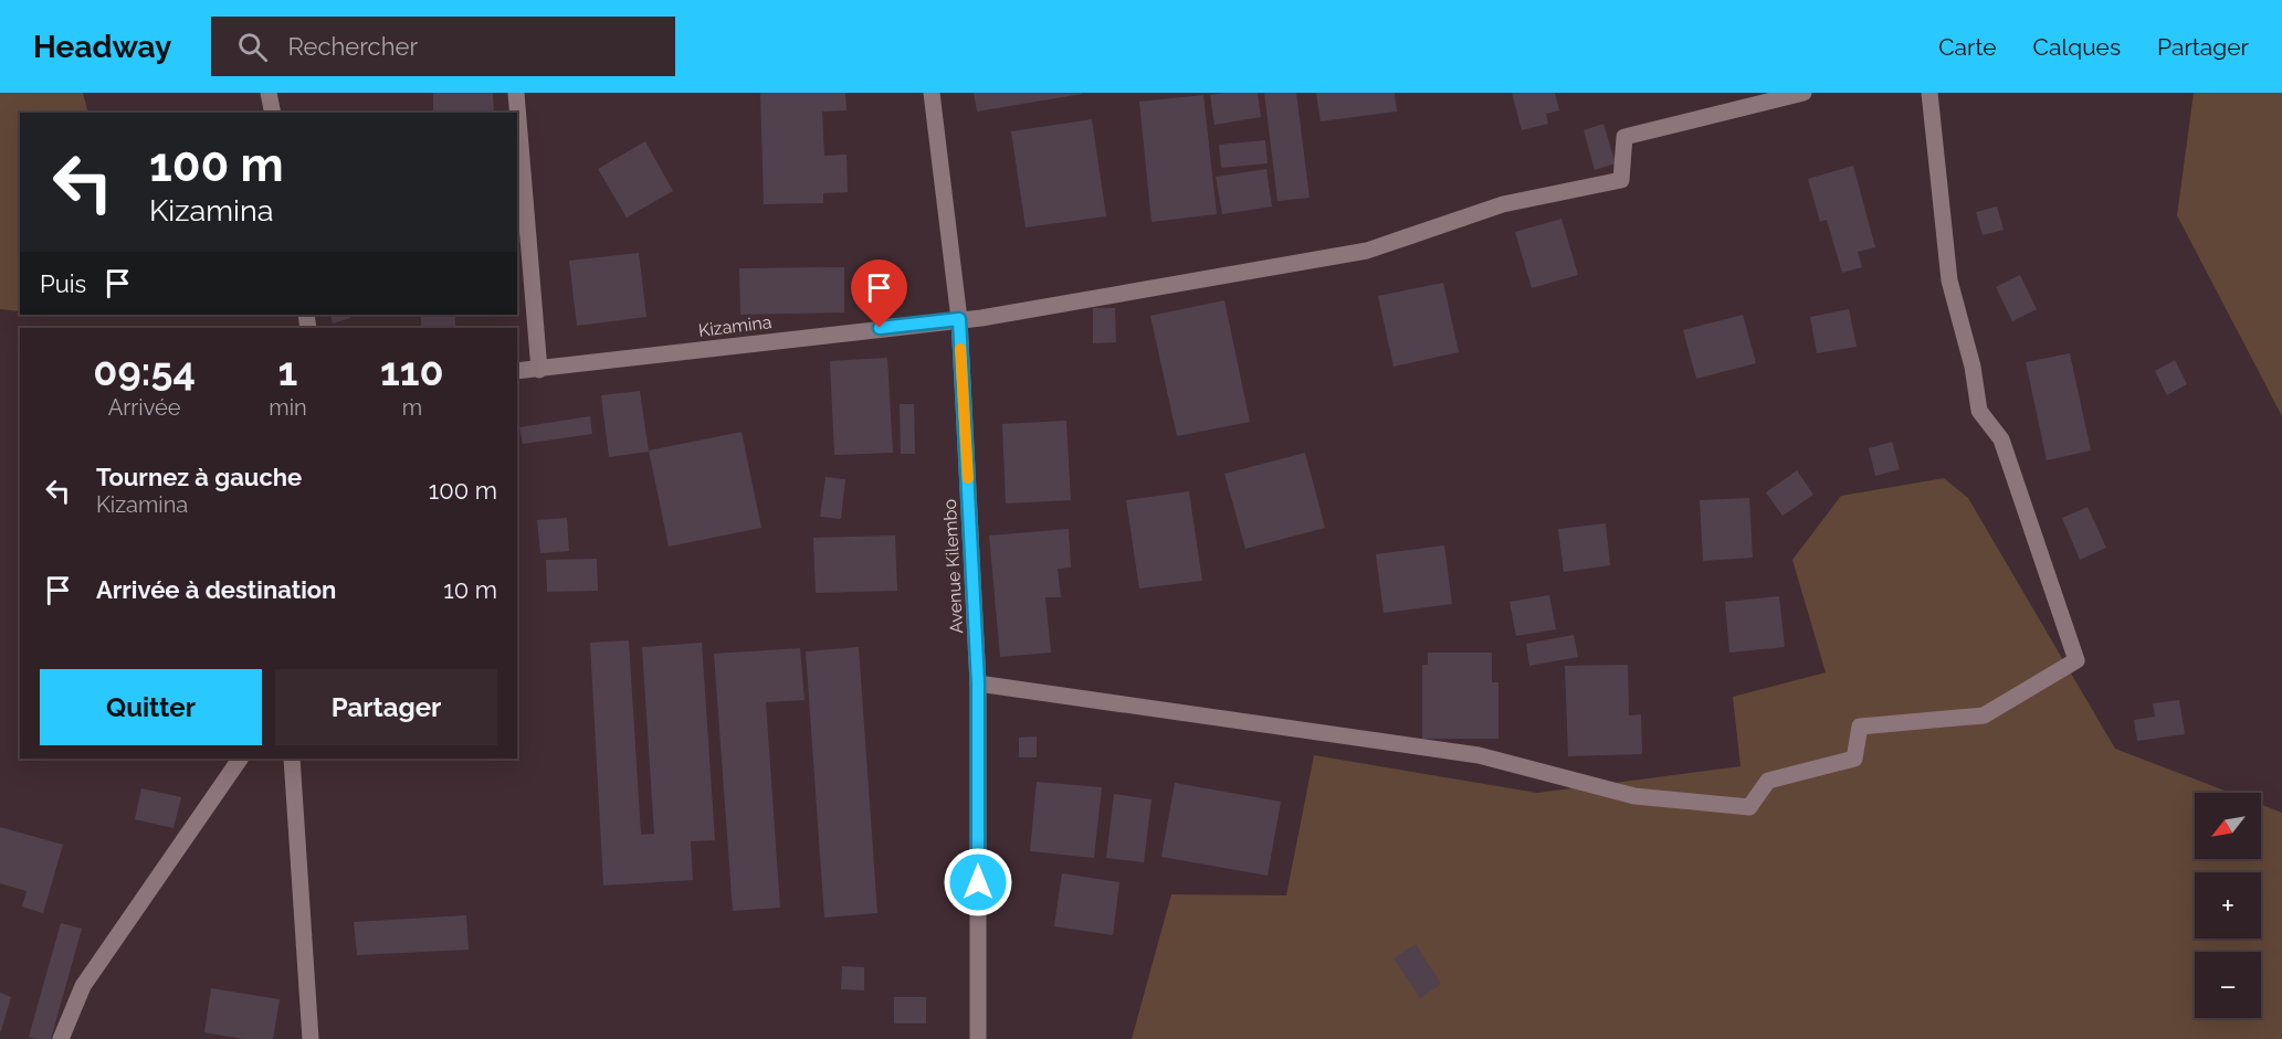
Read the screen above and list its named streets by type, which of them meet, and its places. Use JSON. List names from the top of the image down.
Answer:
{
  "streets": {
    "street": ["Kizamina", "Avenue Kilembo"]
  },
  "crossings": [
    ["Kizamina", "Avenue Kilembo"]
  ],
  "north": "bottom left",
  "page": {
    "header": "Headway",
    "search": "Rechercher",
    "nav": ["Carte", "Calques", "Partager"],
    "turn": ["100 m", "Kizamina"],
    "then": "Puis",
    "eta": [
      "09:54",
      "Arrivée",
      "1",
      "min",
      "110",
      "m"
    ],
    "list": [
      {
        "name": "Tournez à gauche",
        "note": "Kizamina",
        "value": "100 m"
      },
      {
        "name": "Arrivée à destination",
        "value": "10 m"
      }
    ],
    "buttons": ["Quitter", "Partager"],
    "map_buttons": ["+", "−"]
  }
}
